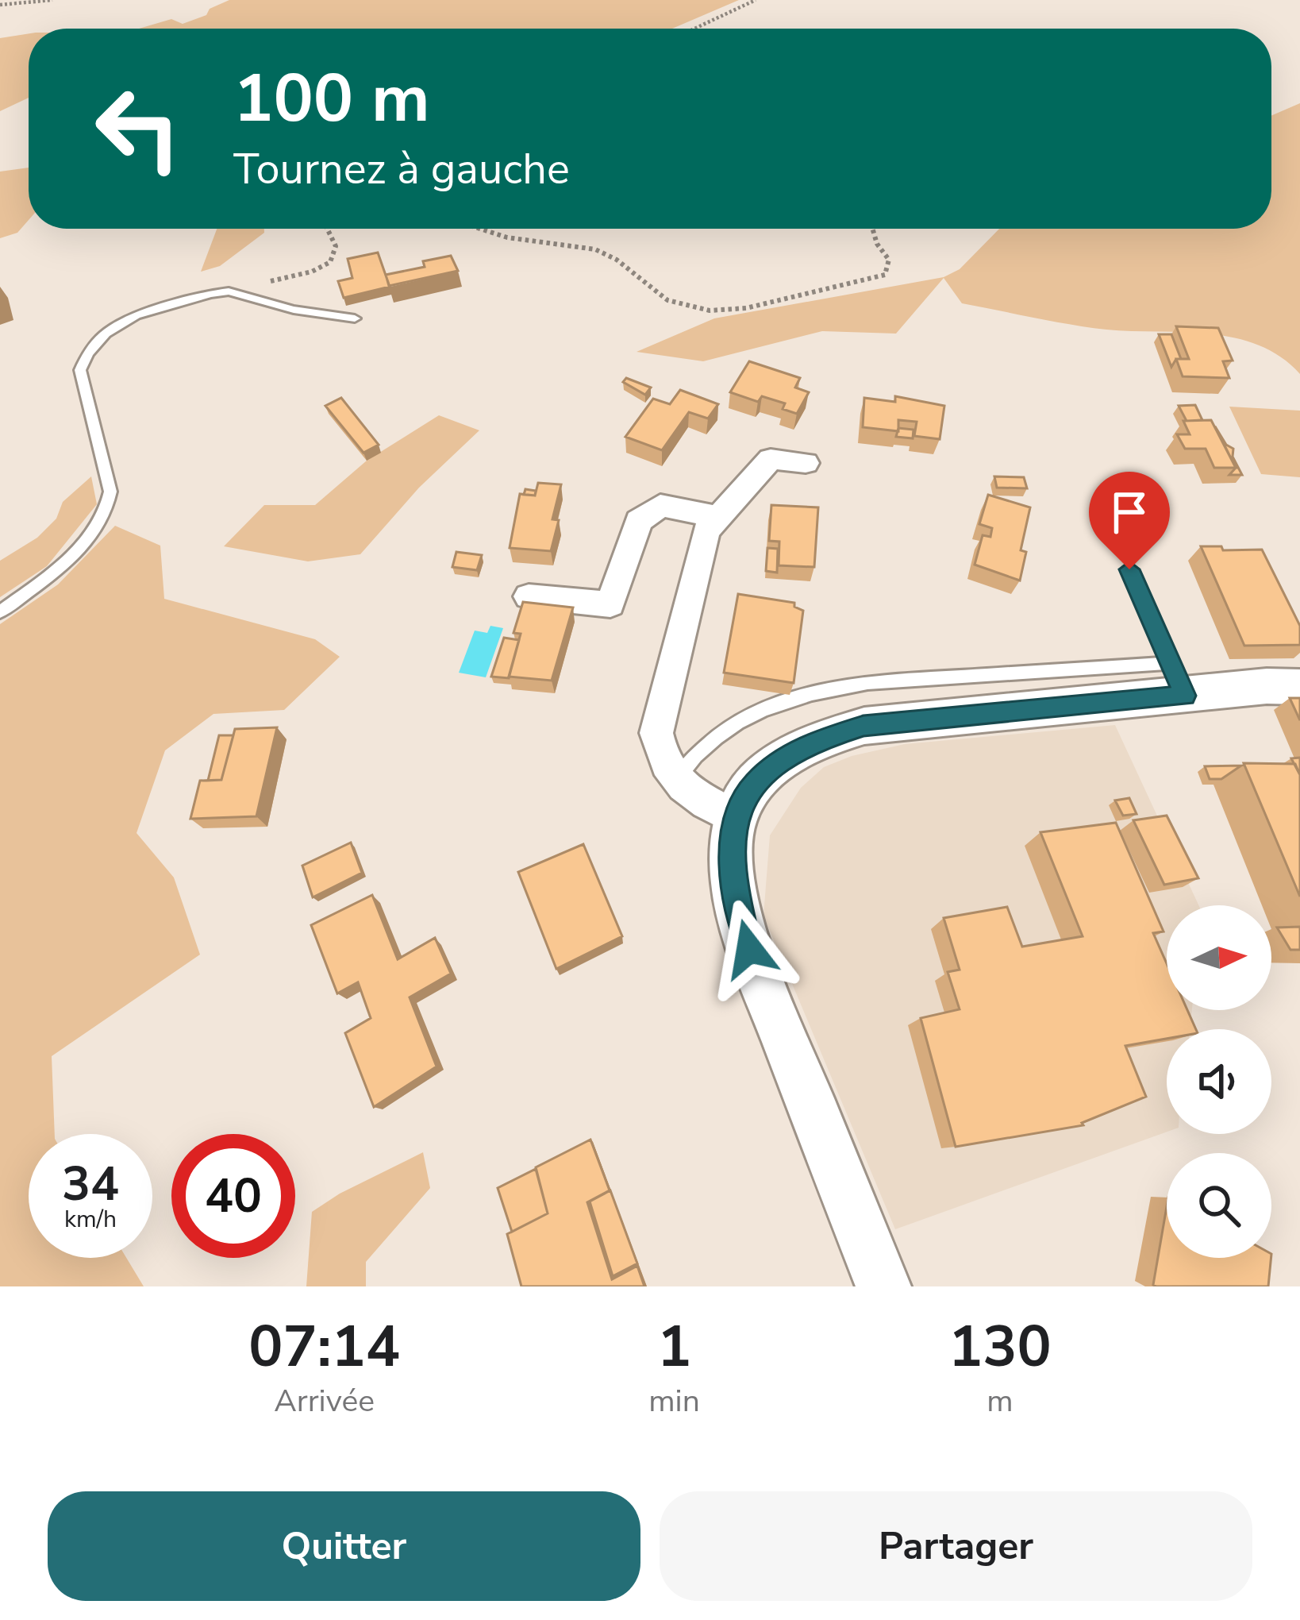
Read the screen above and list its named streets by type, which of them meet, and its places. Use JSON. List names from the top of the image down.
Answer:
{
  "north": "right",
  "page": {
    "turn": ["100 m", "Tournez à gauche"],
    "speed": "34 km/h",
    "limit": "40",
    "eta": [
      "07:14",
      "Arrivée",
      "1",
      "min",
      "130",
      "m"
    ],
    "buttons": ["Quitter", "Partager"]
  }
}
